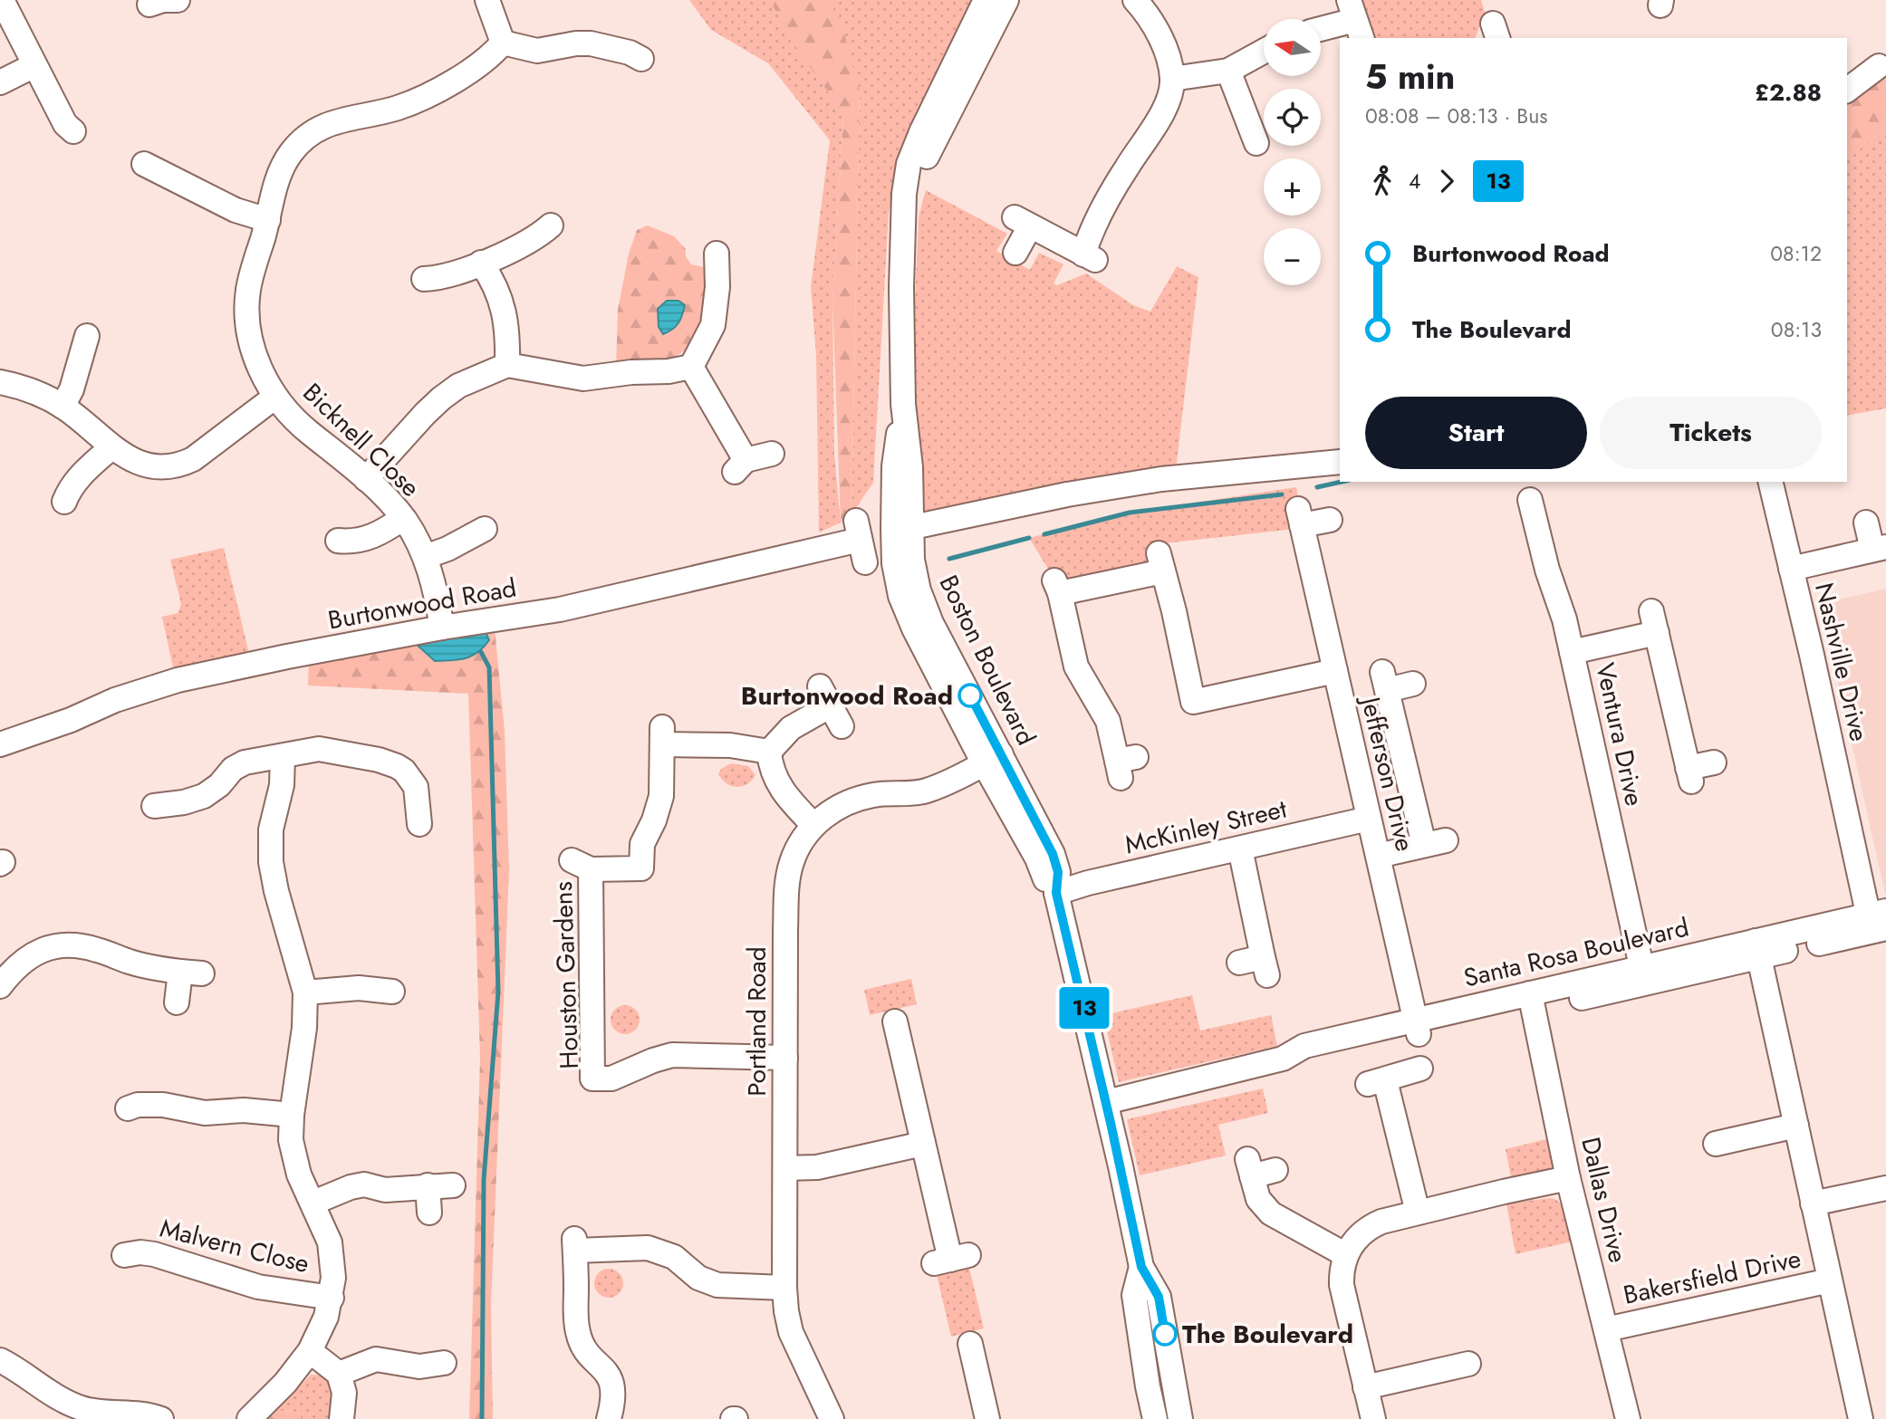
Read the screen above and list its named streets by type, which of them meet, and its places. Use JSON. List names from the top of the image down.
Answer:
{
  "streets": {
    "street": [
      "Bicknell Close",
      "Burtonwood Road",
      "Boston Boulevard",
      "Nashville Drive",
      "Ventura Drive",
      "Jefferson Drive",
      "McKinley Street",
      "Santa Rosa Boulevard",
      "Houston Gardens",
      "Portland Road",
      "Dallas Drive",
      "Malvern Close",
      "Bakersfield Drive"
    ]
  },
  "crossings": [
    ["Bicknell Close", "Burtonwood Road"],
    ["Boston Boulevard", "McKinley Street"],
    ["Boston Boulevard", "Santa Rosa Boulevard"],
    ["Boston Boulevard", "Portland Road"],
    ["Nashville Drive", "Santa Rosa Boulevard"],
    ["Ventura Drive", "Santa Rosa Boulevard"],
    ["Jefferson Drive", "McKinley Street"],
    ["Jefferson Drive", "Santa Rosa Boulevard"],
    ["Santa Rosa Boulevard", "Dallas Drive"],
    ["Houston Gardens", "Portland Road"],
    ["Dallas Drive", "Bakersfield Drive"]
  ],
  "places": ["Burtonwood Road", "The Boulevard"],
  "lines": ["bus line 13"],
  "north": "left",
  "page": {
    "on_map": "13",
    "map_buttons": ["+", "−"],
    "heading": ["5 min", "08:08 – 08:13 · Bus", "£2.88"],
    "legs": ["4", "13"],
    "list": [
      {
        "name": "Burtonwood Road",
        "value": "08:12"
      },
      {
        "name": "The Boulevard",
        "value": "08:13"
      }
    ],
    "buttons": ["Start", "Tickets"]
  }
}
